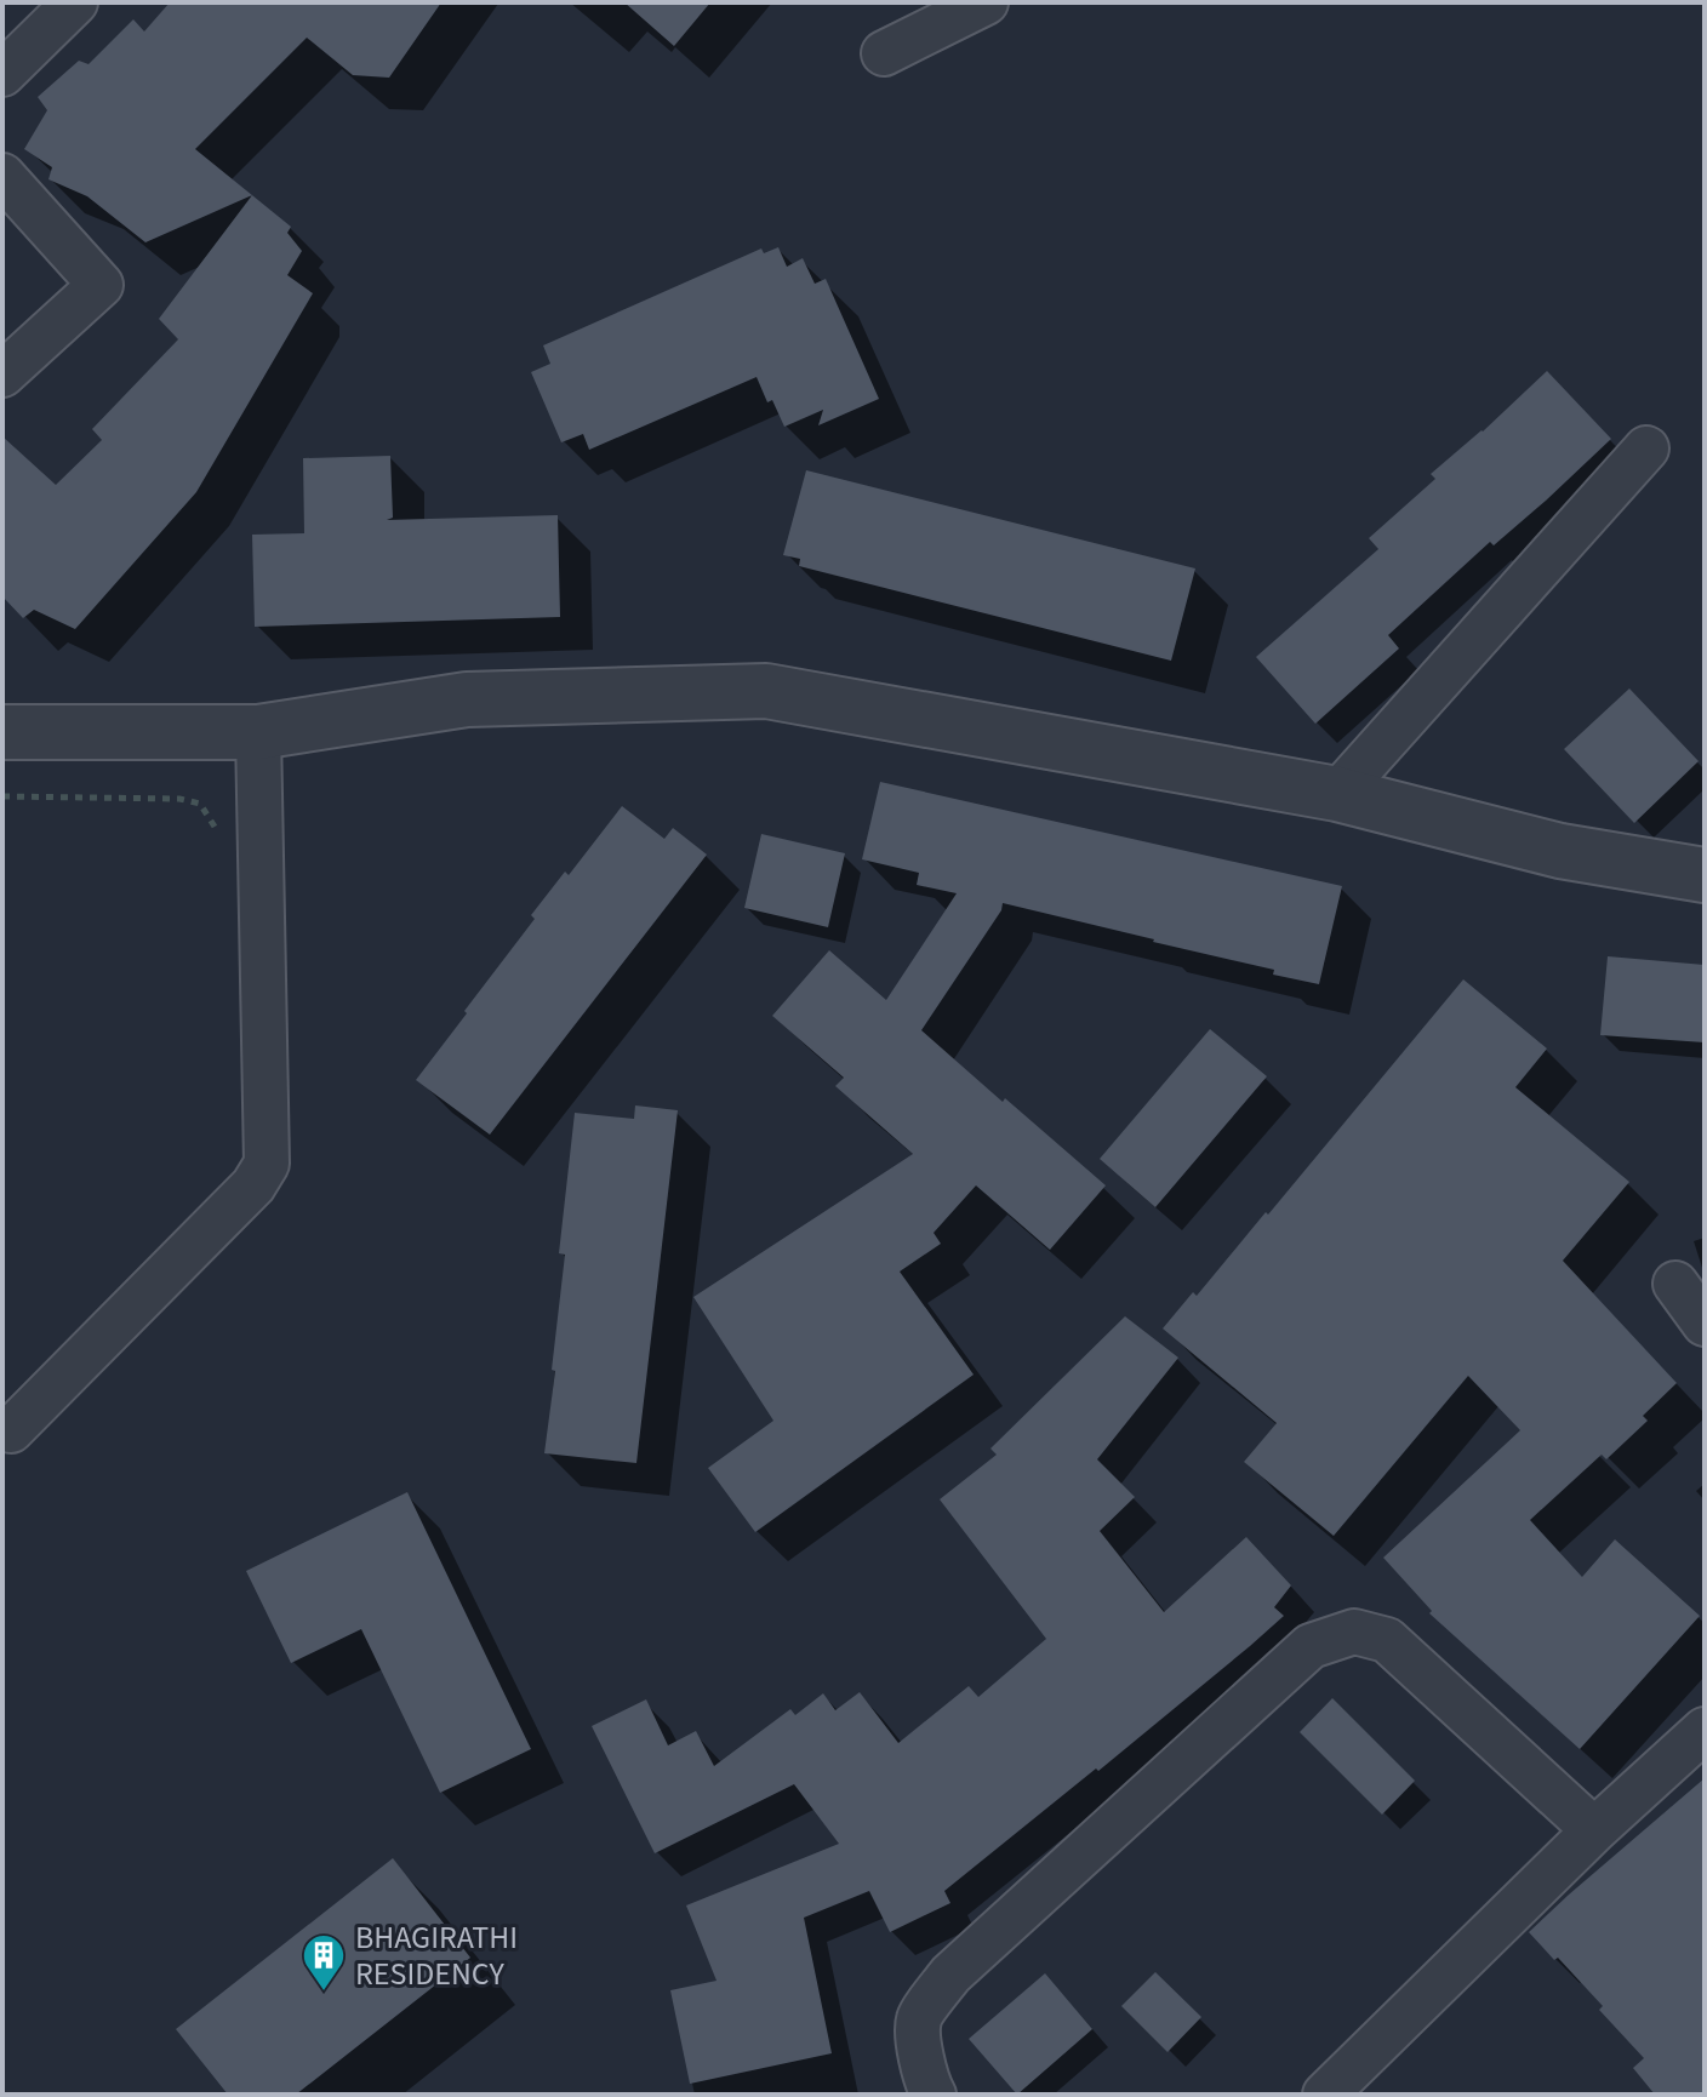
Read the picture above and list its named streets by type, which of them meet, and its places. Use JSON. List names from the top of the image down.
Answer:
{
  "places": {
    "building": ["BHAGIRATHI RESIDENCY"]
  }
}
